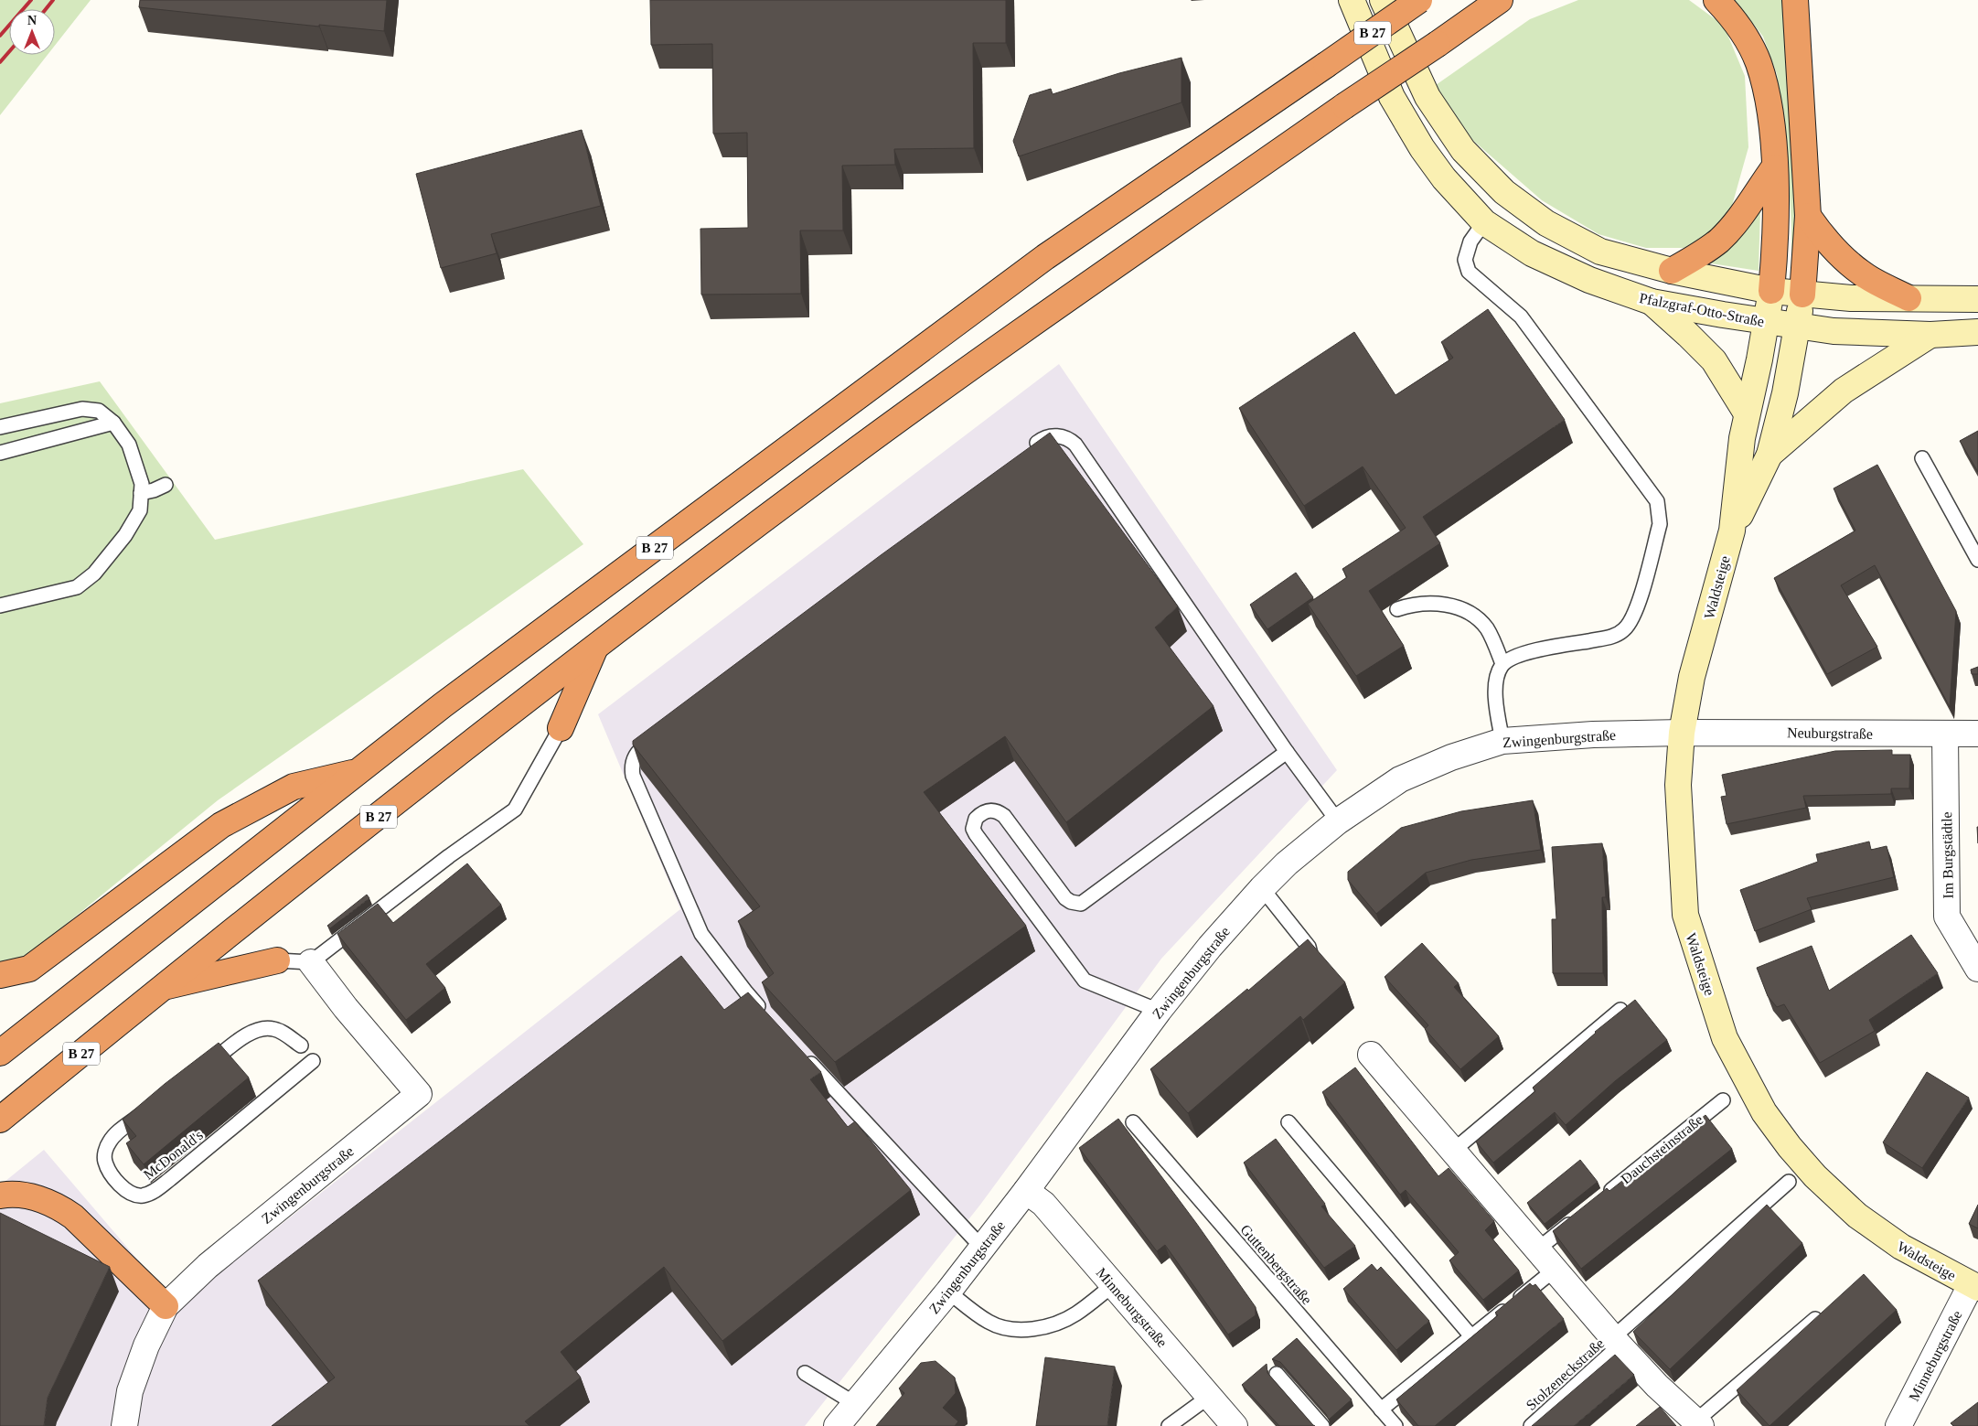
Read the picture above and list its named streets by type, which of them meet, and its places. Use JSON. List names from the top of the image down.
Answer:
{
  "streets": {
    "highway": ["B 27"],
    "street": [
      "Pfalzgraf-Otto-Straße",
      "Waldsteige",
      "Neuburgstraße",
      "Zwingenburgstraße",
      "Im Burgstädtle",
      "Minneburgstraße"
    ],
    "lane": [
      "Dauchsteinstraße",
      "McDonald's",
      "Guttenbergstraße",
      "Stolzeneckstraße"
    ]
  },
  "crossings": [
    ["Pfalzgraf-Otto-Straße", "Waldsteige"],
    ["Waldsteige", "Neuburgstraße"],
    ["Waldsteige", "Zwingenburgstraße"],
    ["Waldsteige", "Minneburgstraße"],
    ["Neuburgstraße", "Zwingenburgstraße"],
    ["Neuburgstraße", "Im Burgstädtle"],
    ["Zwingenburgstraße", "Minneburgstraße"]
  ],
  "north": "top"
}
